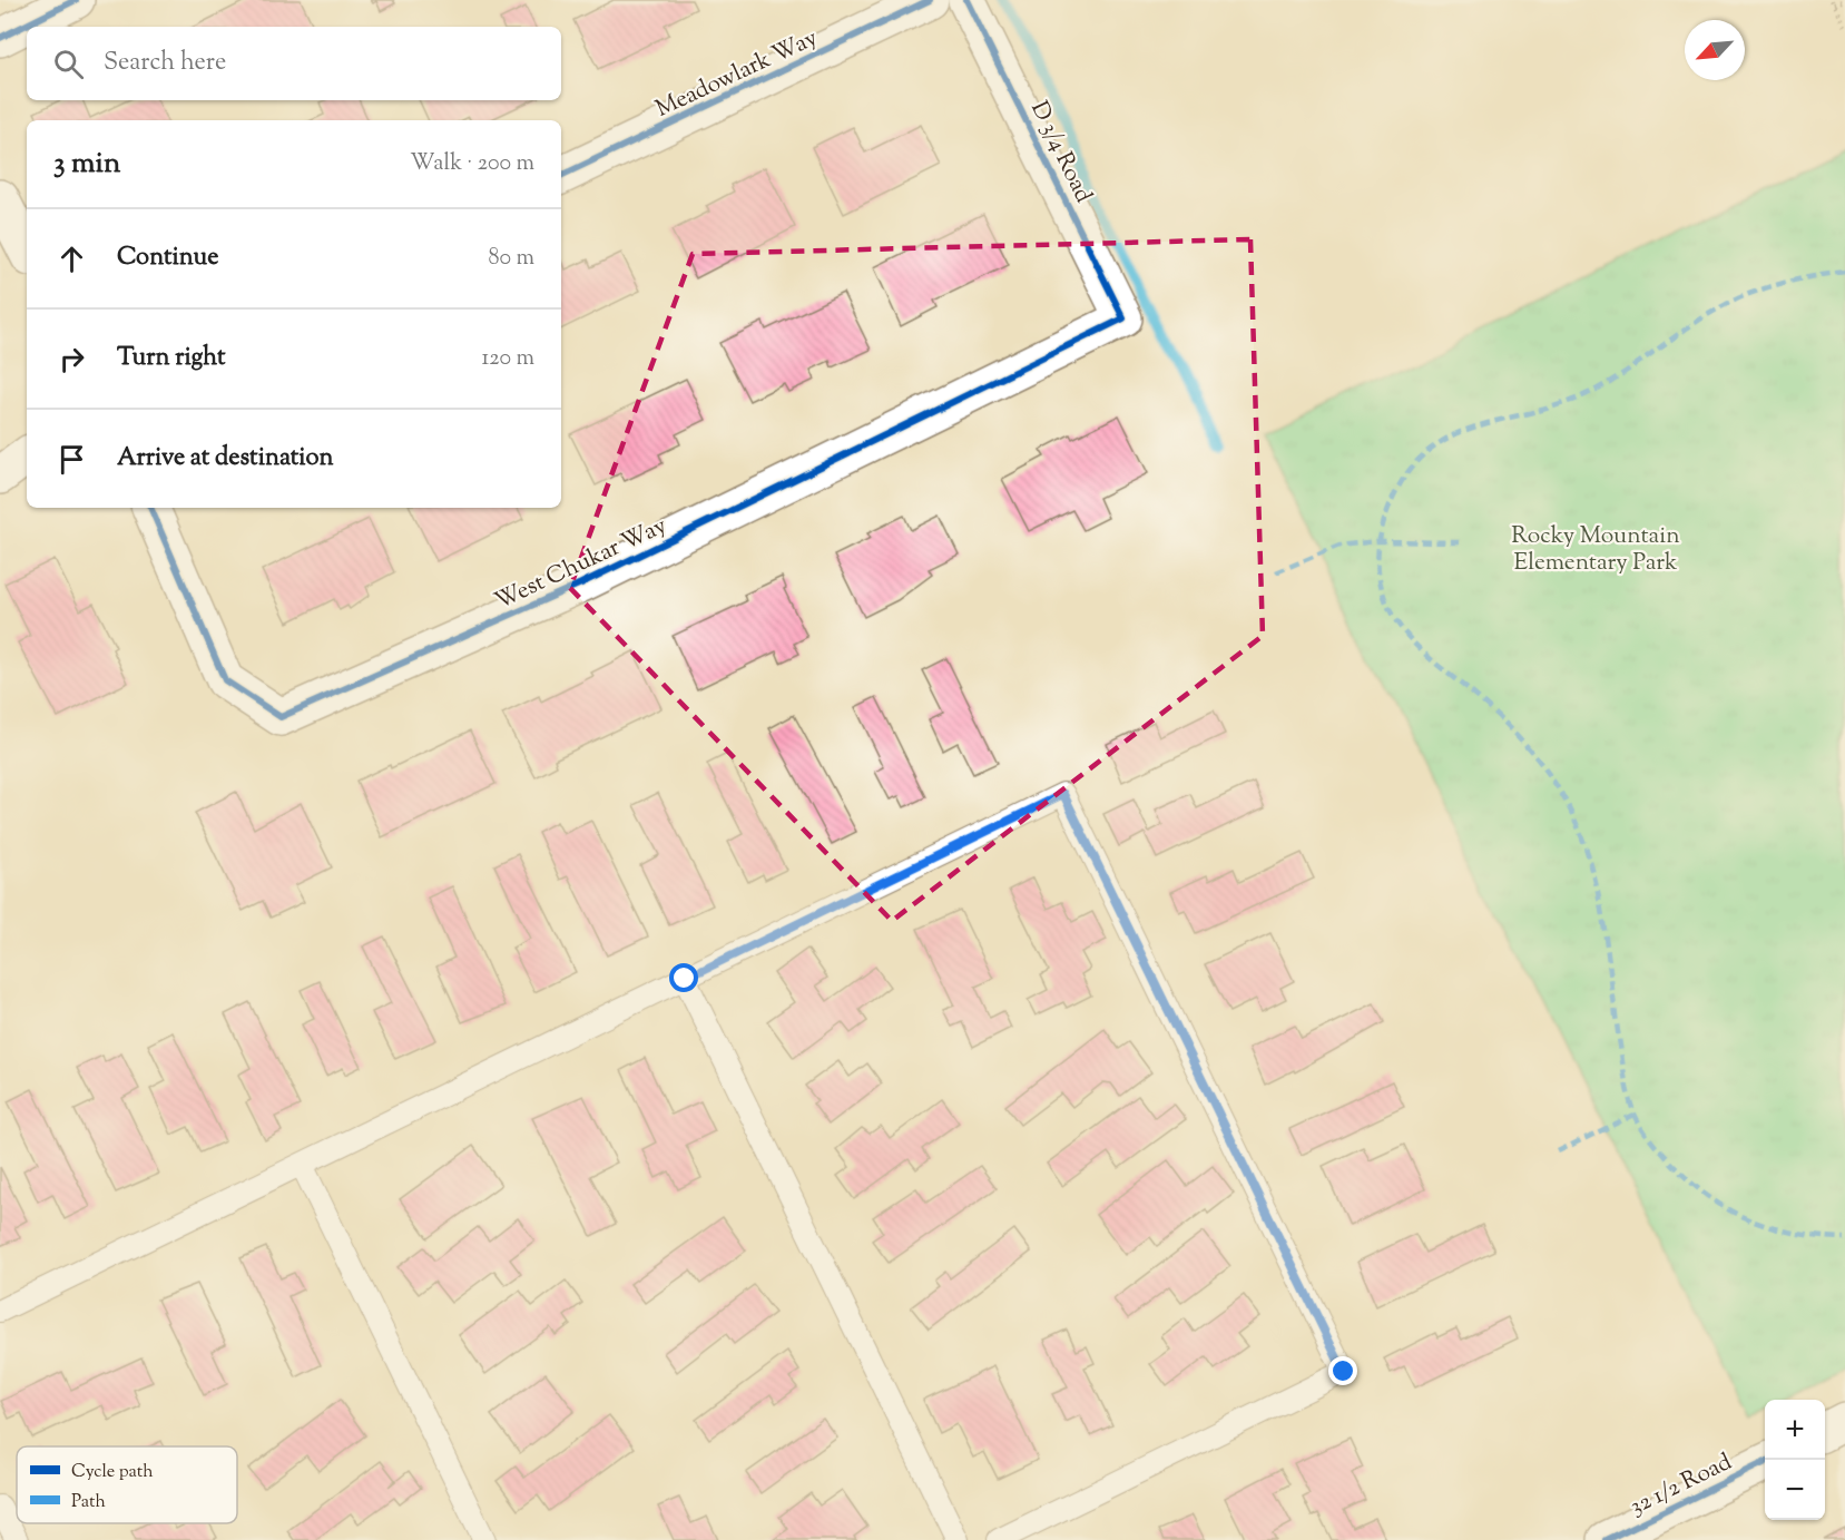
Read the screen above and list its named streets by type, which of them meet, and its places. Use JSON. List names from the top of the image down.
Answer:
{
  "streets": {
    "street": [
      "Meadowlark Way",
      "D 3/4 Road",
      "West Chukar Way",
      "32 1/2 Road"
    ]
  },
  "crossings": [
    ["D 3/4 Road", "West Chukar Way"]
  ],
  "parks": ["Rocky Mountain Elementary Park"],
  "legend": ["Cycle path", "Path"],
  "north": "bottom left",
  "page": {
    "search": "Search here",
    "heading": ["3 min", "Walk · 200 m"],
    "list": [
      ["Continue", "80 m"],
      ["Turn right", "120 m"],
      "Arrive at destination"
    ],
    "map_buttons": ["+", "−"]
  }
}
